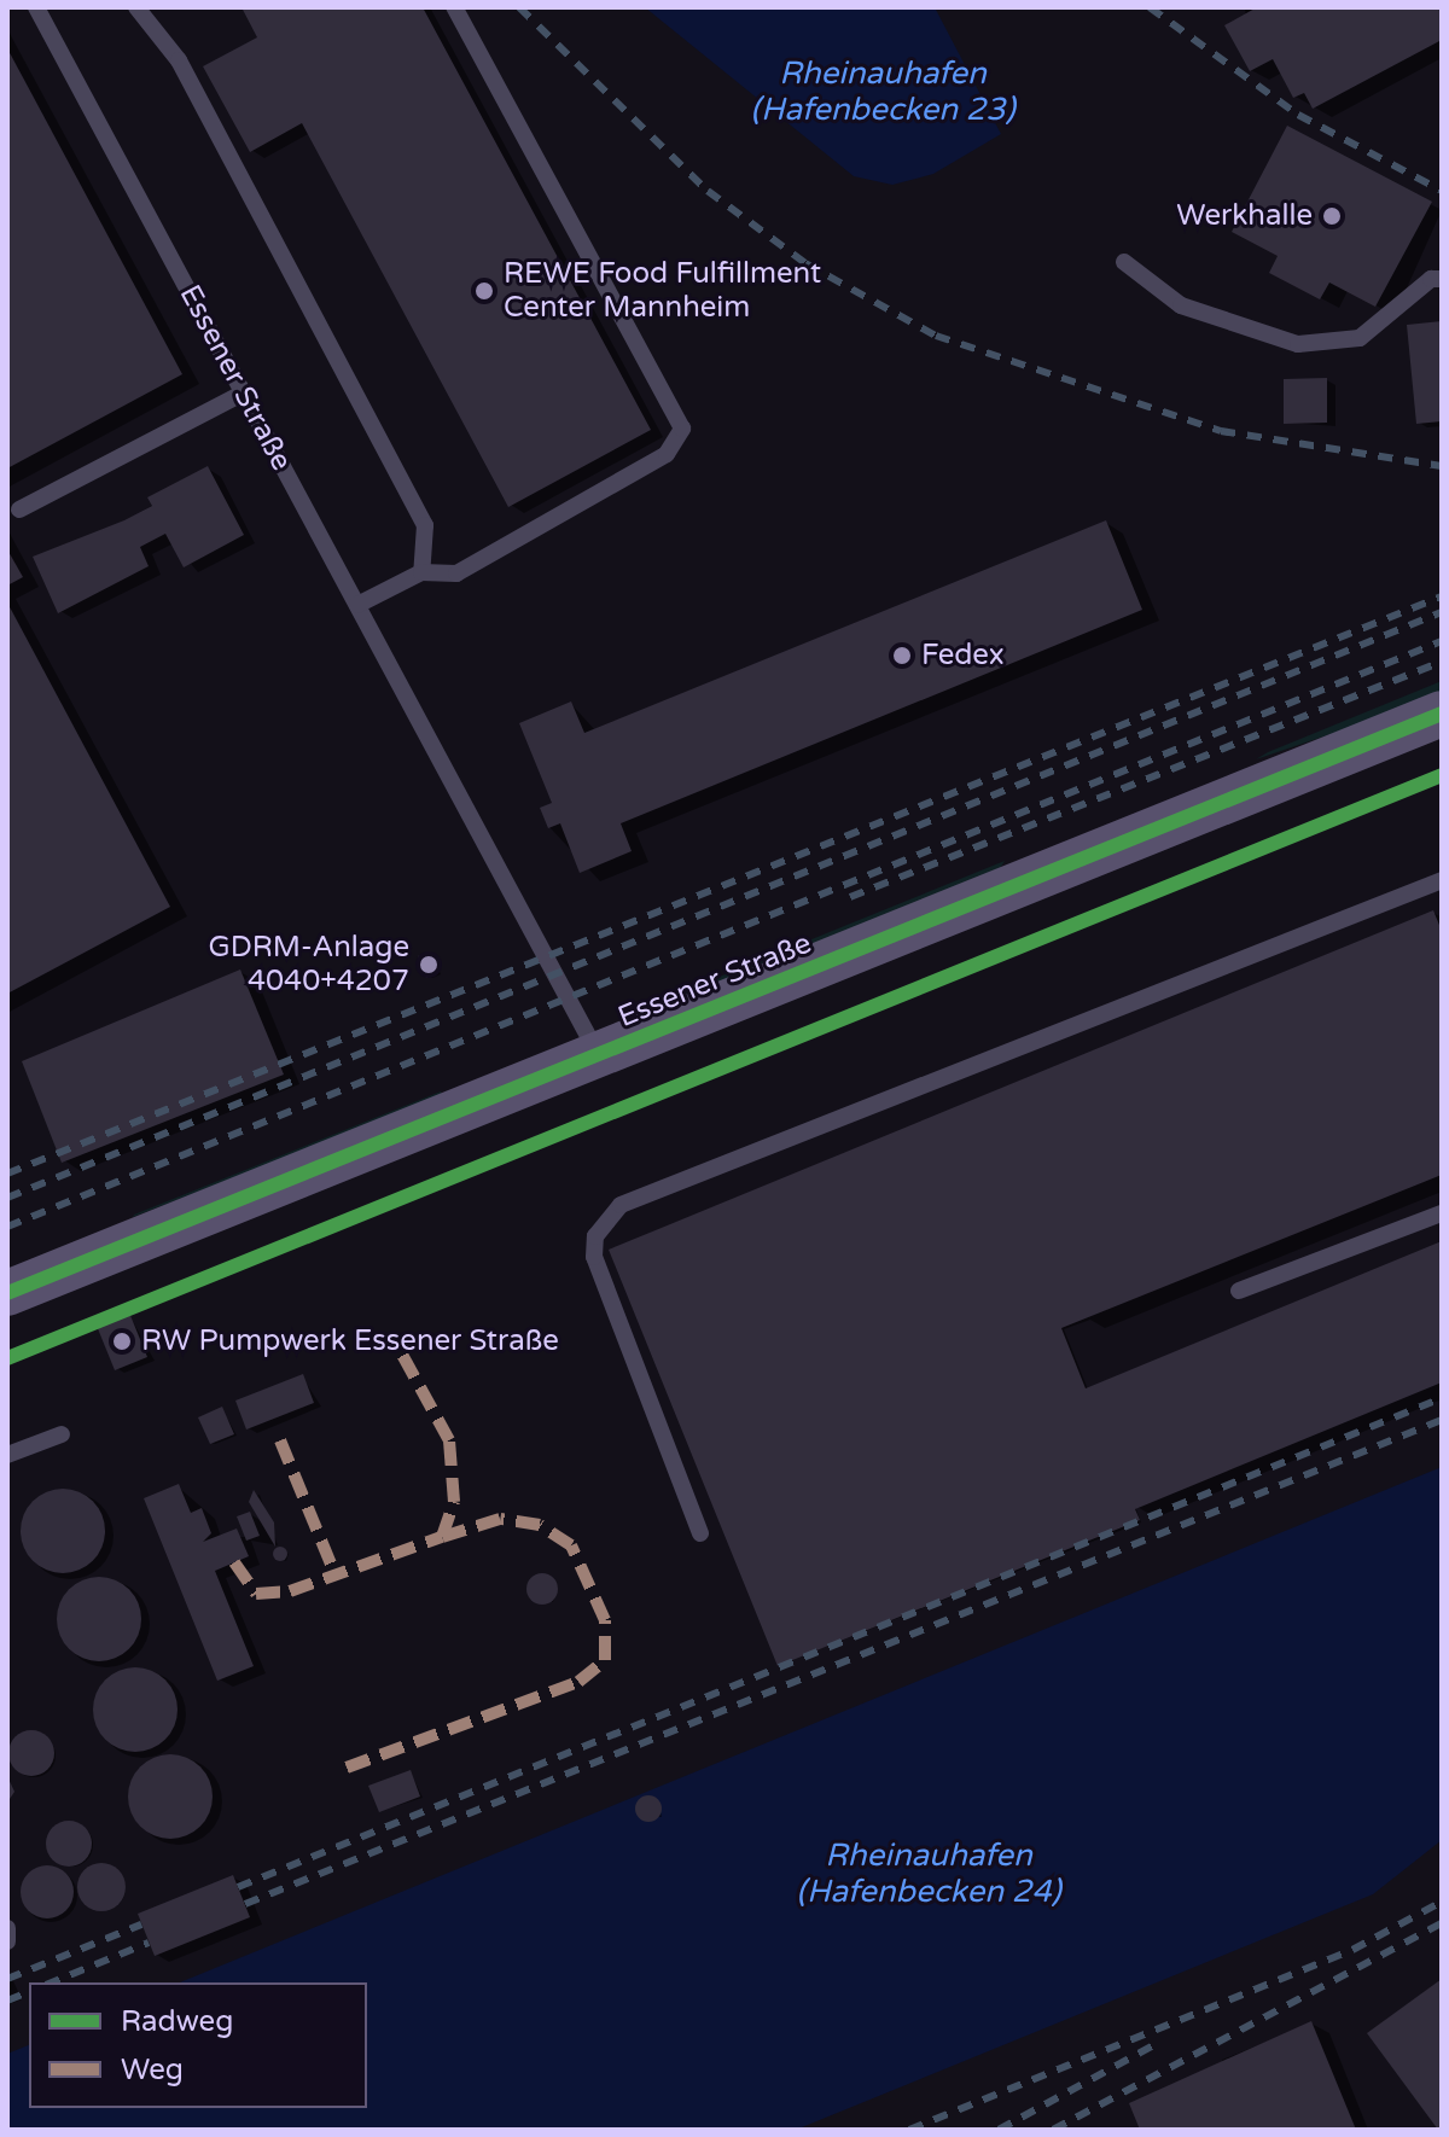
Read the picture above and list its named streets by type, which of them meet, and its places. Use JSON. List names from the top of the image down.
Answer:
{
  "streets": {
    "street": ["Essener Straße"]
  },
  "water": ["Rheinauhafen (Hafenbecken 23)", "Rheinauhafen (Hafenbecken 24)"],
  "places": [
    "Werkhalle",
    "REWE Food Fulfillment Center Mannheim",
    "Fedex",
    "GDRM-Anlage 4040+4207",
    "RW Pumpwerk Essener Straße"
  ],
  "legend": ["Radweg", "Weg"]
}
